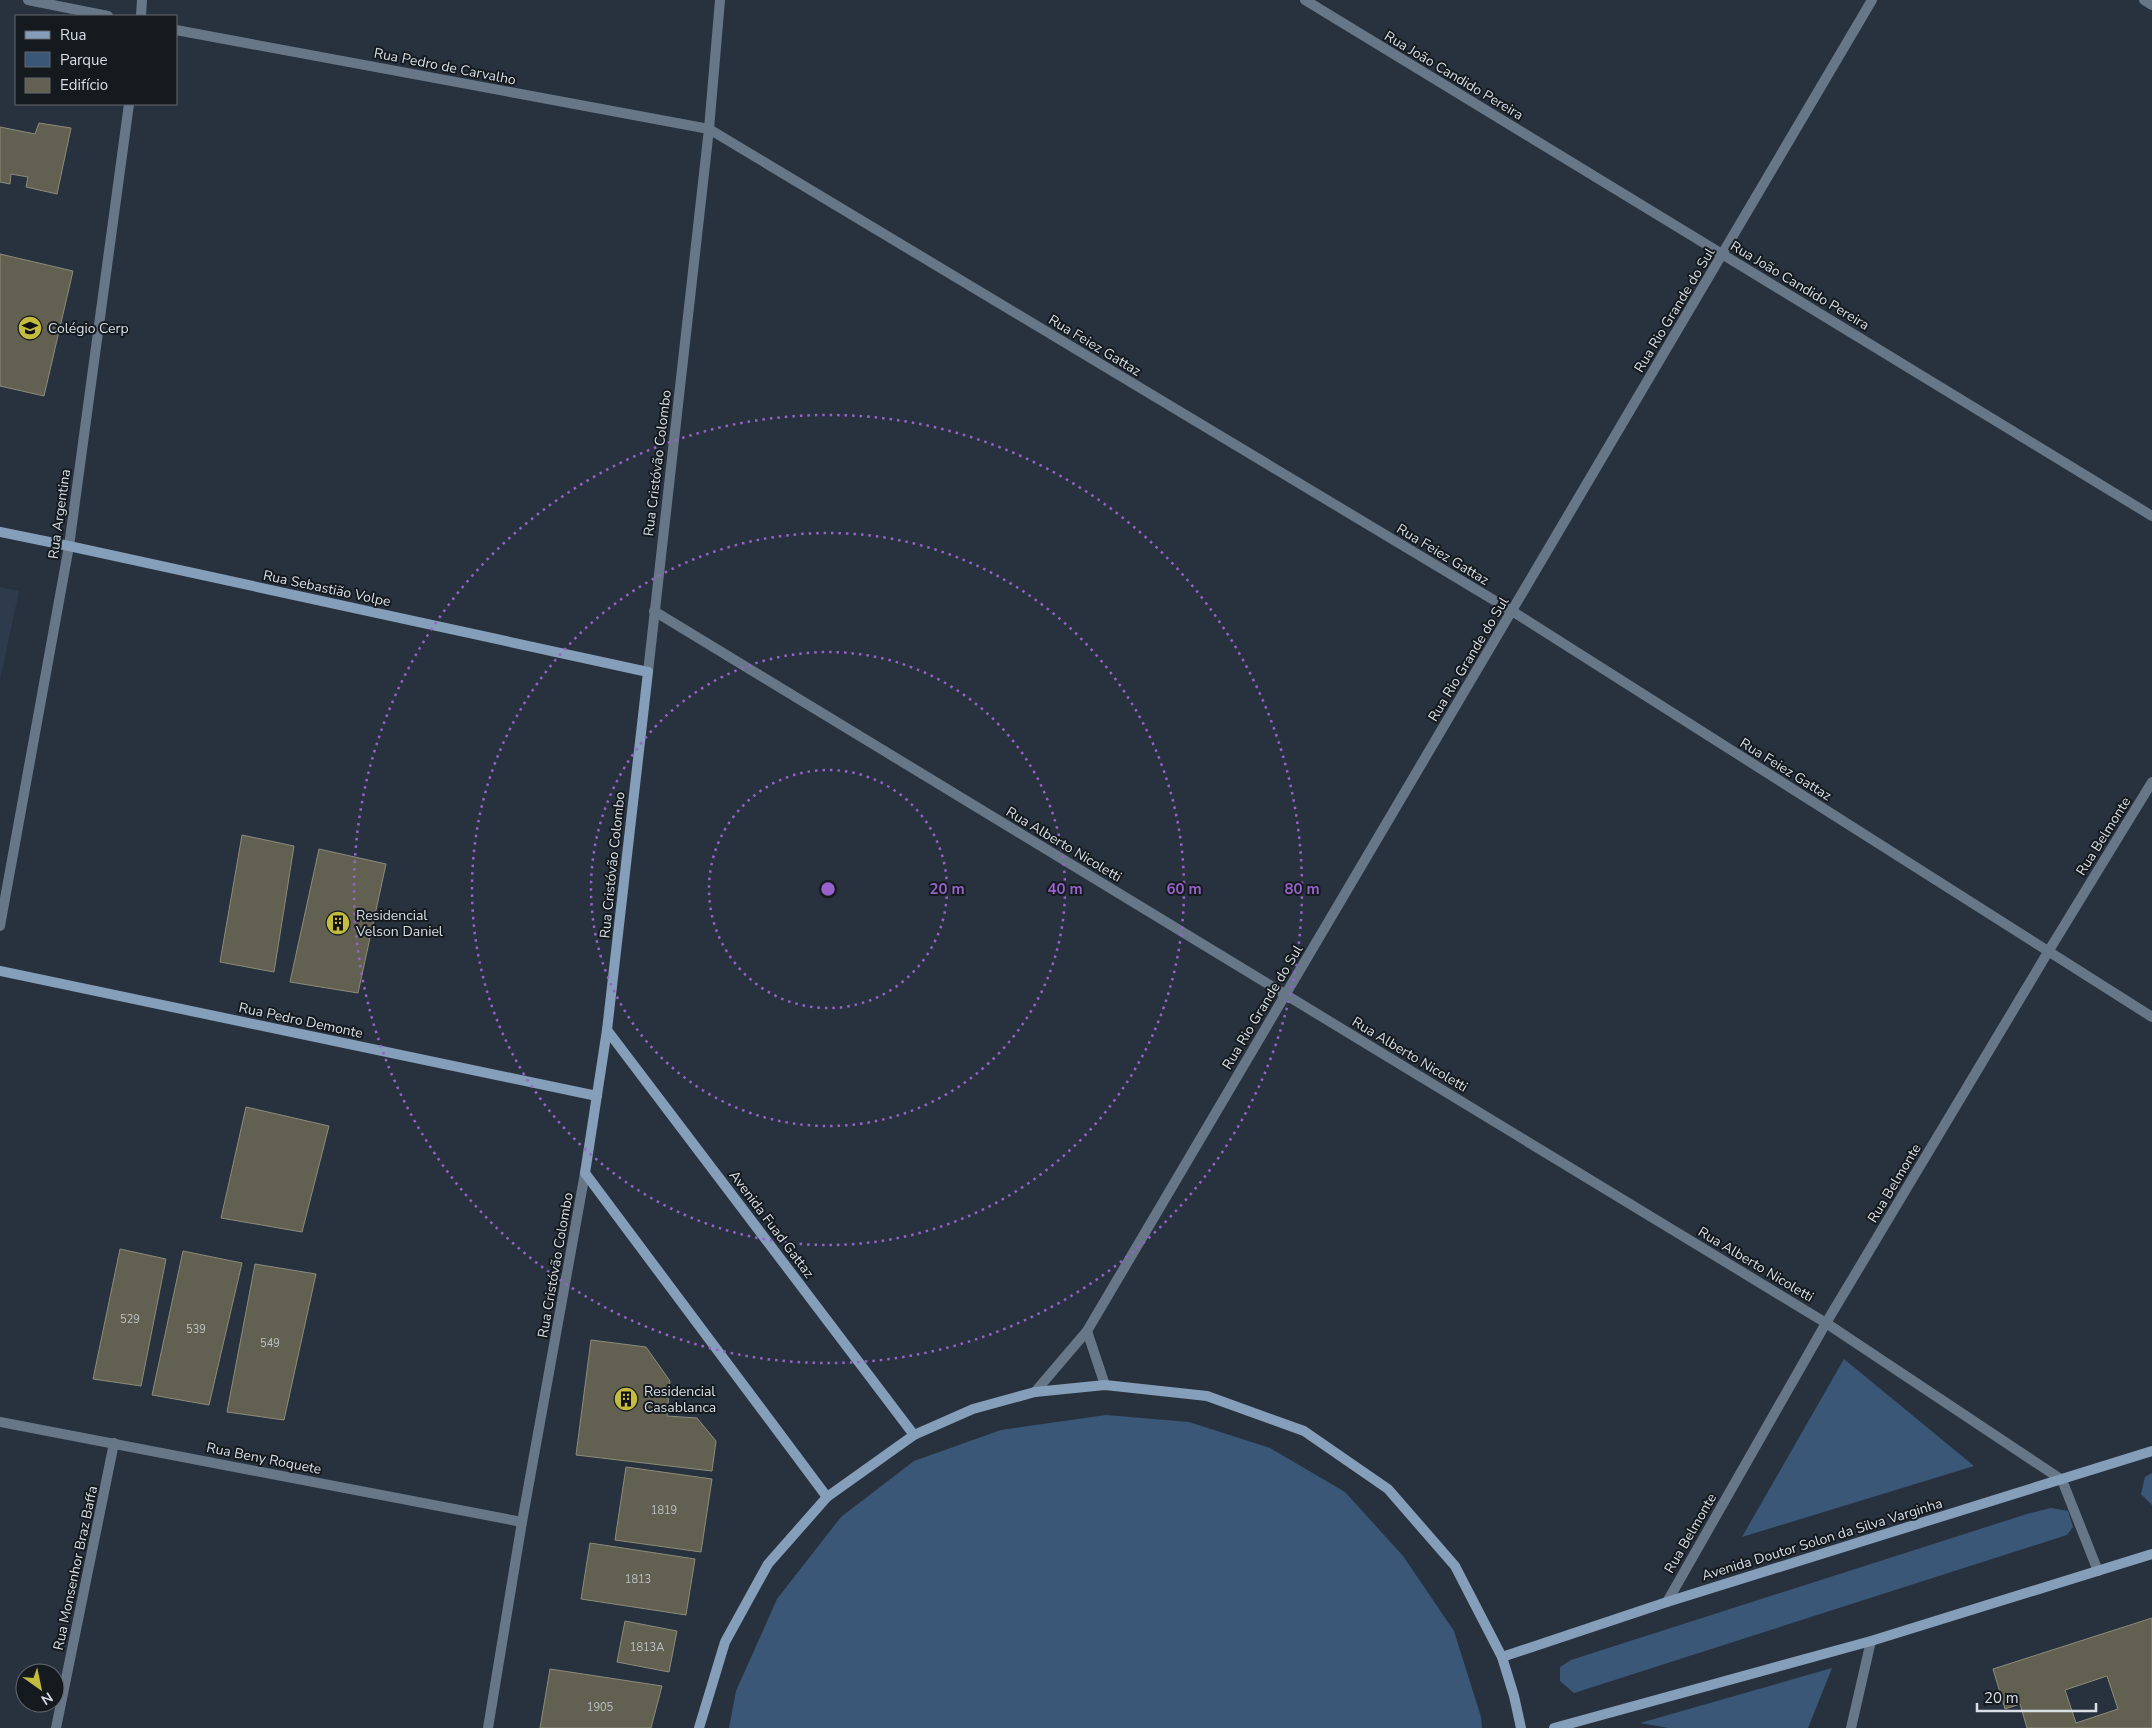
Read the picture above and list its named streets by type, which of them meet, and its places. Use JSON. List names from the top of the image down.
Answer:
{
  "streets": {
    "main road": [
      "Rua Cristóvão Colombo",
      "Rua Sebastião Volpe",
      "Rua Pedro Demonte",
      "Avenida Fuad Gattaz",
      "Avenida Doutor Solon da Silva Varginha"
    ],
    "street": [
      "Rua Pedro de Carvalho",
      "Rua João Candido Pereira",
      "Rua Rio Grande do Sul",
      "Rua Feiez Gattaz",
      "Rua Argentina",
      "Rua Belmonte",
      "Rua Alberto Nicoletti",
      "Rua Beny Roquete",
      "Rua Monsenhor Braz Baffa"
    ]
  },
  "crossings": [
    ["Rua Pedro de Carvalho", "Rua Feiez Gattaz"],
    ["Rua Pedro de Carvalho", "Rua Cristóvão Colombo"],
    ["Rua João Candido Pereira", "Rua Rio Grande do Sul"],
    ["Rua Rio Grande do Sul", "Rua Feiez Gattaz"],
    ["Rua Rio Grande do Sul", "Rua Alberto Nicoletti"],
    ["Rua Feiez Gattaz", "Rua Cristóvão Colombo"],
    ["Rua Feiez Gattaz", "Rua Belmonte"],
    ["Rua Cristóvão Colombo", "Rua Sebastião Volpe"],
    ["Rua Cristóvão Colombo", "Rua Alberto Nicoletti"],
    ["Rua Cristóvão Colombo", "Rua Pedro Demonte"],
    ["Rua Cristóvão Colombo", "Avenida Fuad Gattaz"],
    ["Rua Cristóvão Colombo", "Rua Beny Roquete"],
    ["Rua Argentina", "Rua Sebastião Volpe"],
    ["Rua Belmonte", "Rua Alberto Nicoletti"],
    ["Rua Belmonte", "Avenida Doutor Solon da Silva Varginha"],
    ["Rua Alberto Nicoletti", "Avenida Doutor Solon da Silva Varginha"],
    ["Rua Beny Roquete", "Rua Monsenhor Braz Baffa"]
  ],
  "places": {
    "school or university": ["Colégio Cerp"],
    "building": ["Residencial Velson Daniel", "Residencial Casablanca"]
  },
  "house_numbers": [
    "529",
    "539",
    "549",
    "1819",
    "1813",
    "1813A",
    "1905"
  ],
  "legend": ["Rua", "Parque", "Edifício"],
  "scale_bar": "20 m",
  "north": "bottom right",
  "rings": [
    "20 m",
    "40 m",
    "60 m",
    "80 m"
  ]
}
